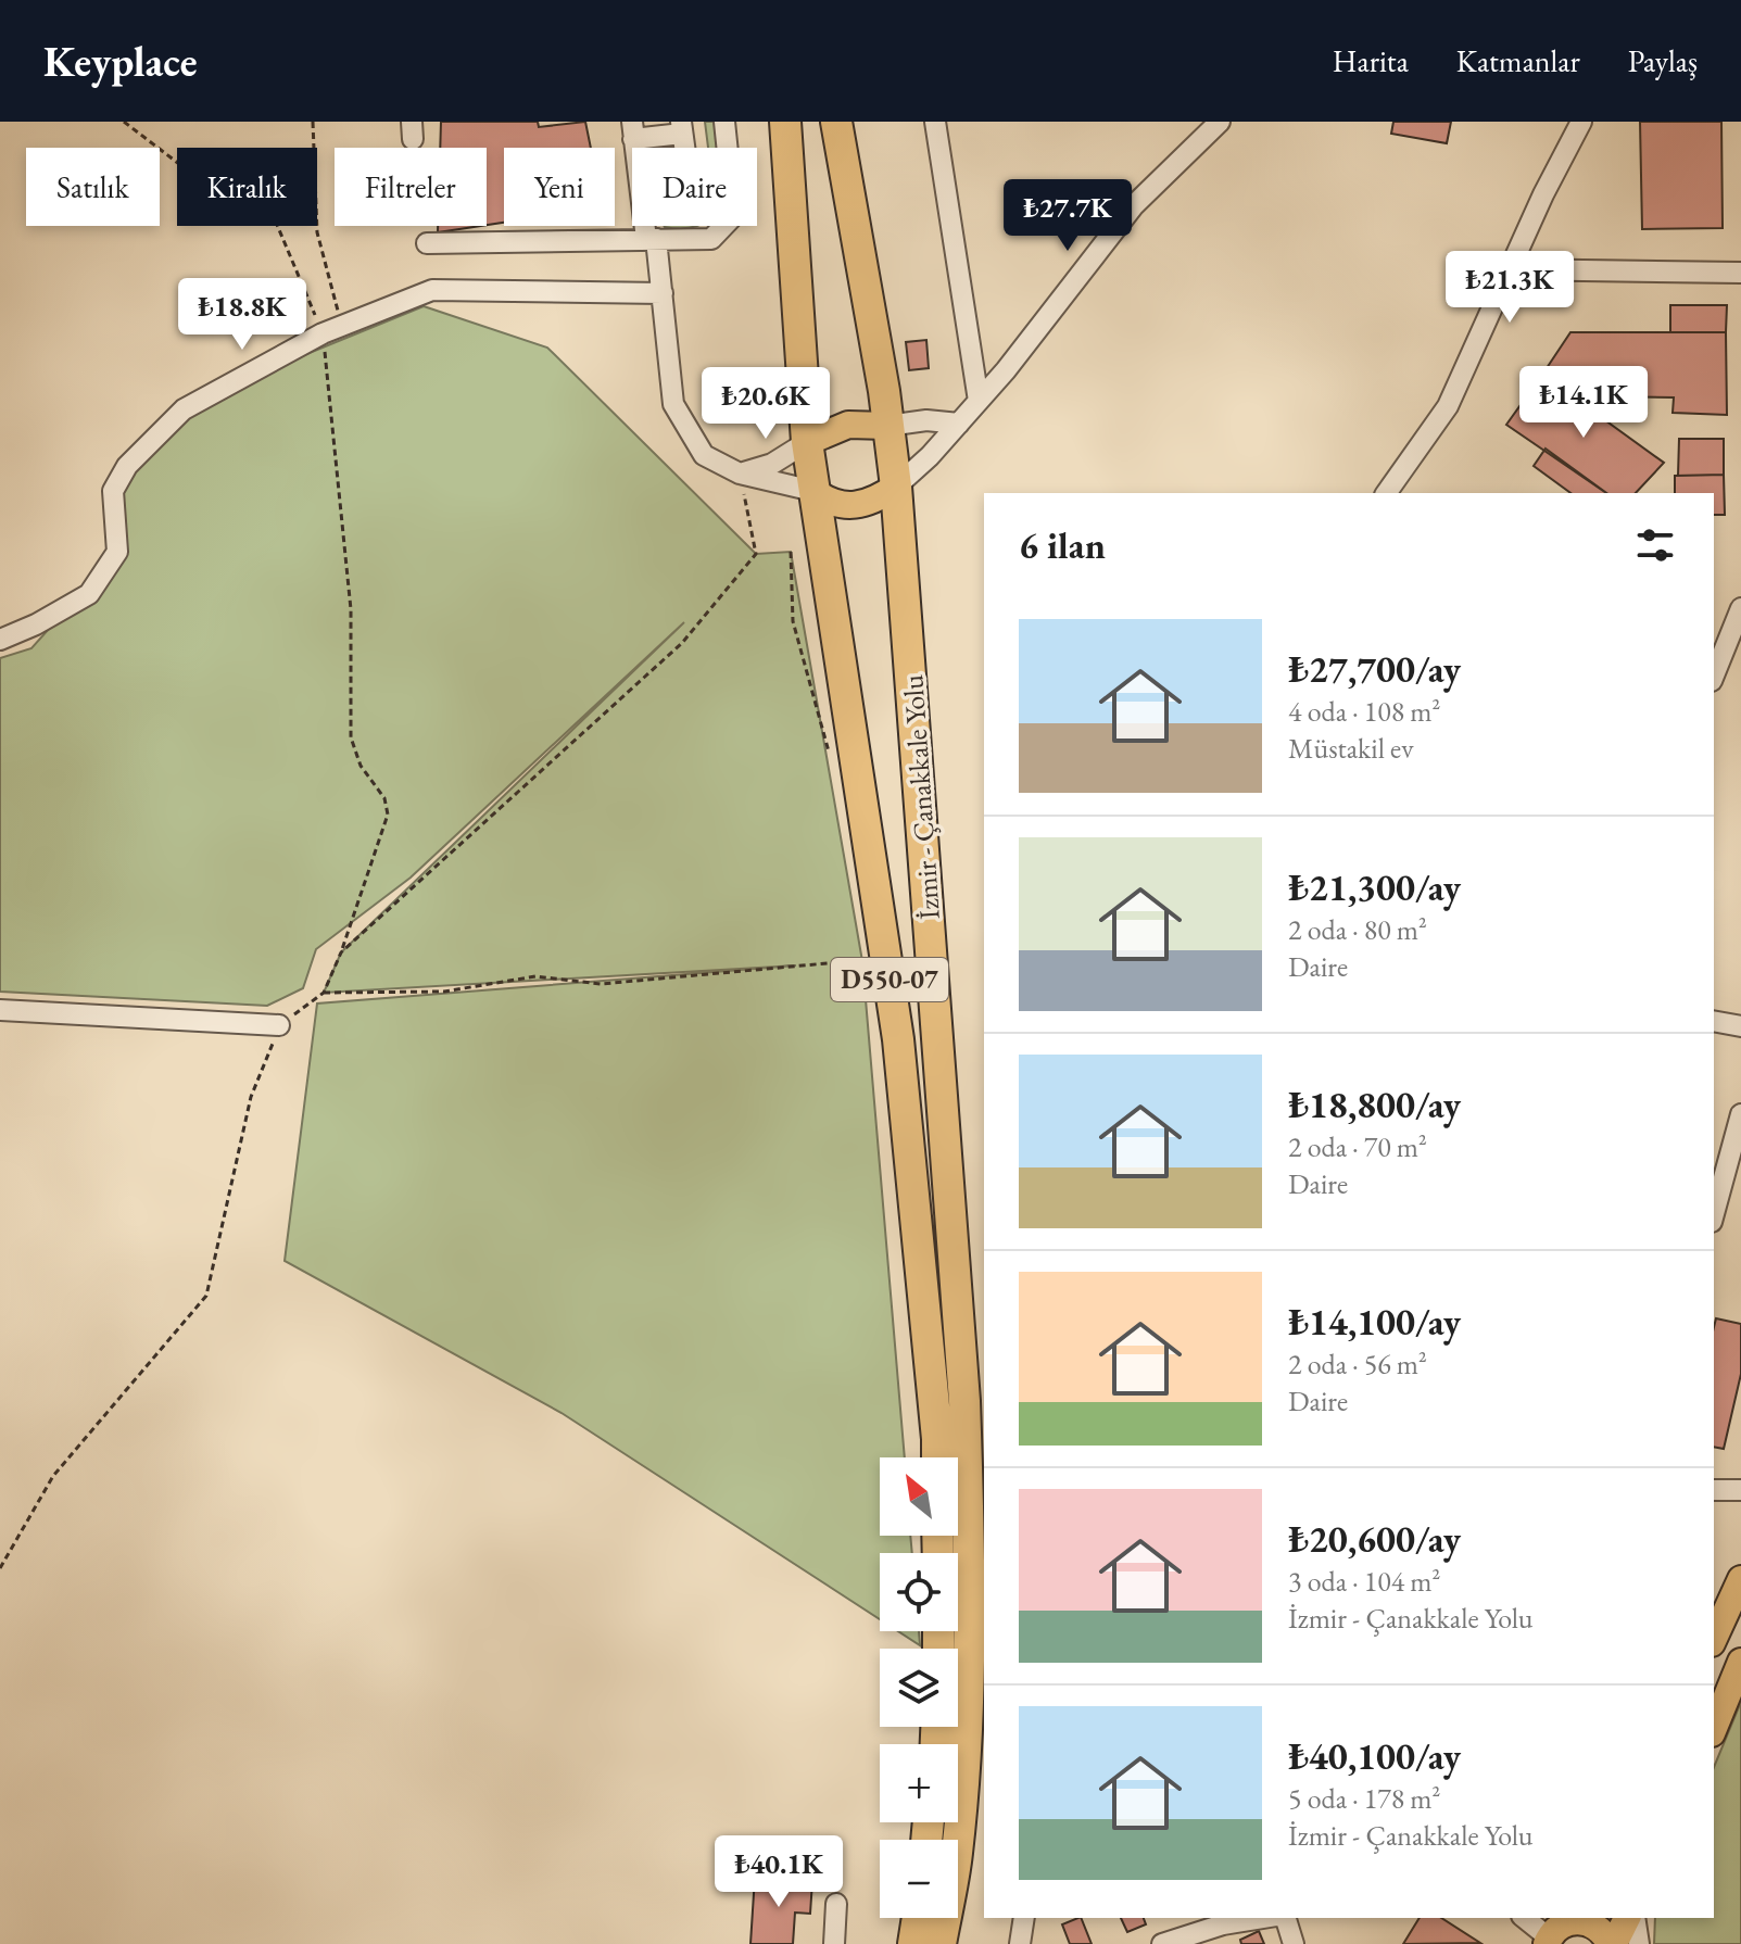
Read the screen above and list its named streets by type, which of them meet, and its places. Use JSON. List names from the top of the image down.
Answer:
{
  "streets": {
    "highway": ["İzmir - Çanakkale Yolu", "D550-07"]
  },
  "north": "top left",
  "page": {
    "header": "Keyplace",
    "nav": ["Harita", "Katmanlar", "Paylaş"],
    "chip": [
      "Satılık",
      "Kiralık",
      "Filtreler",
      "Yeni",
      "Daire"
    ],
    "price": [
      "₺27.7K",
      "₺21.3K",
      "₺18.8K",
      "₺14.1K",
      "₺20.6K",
      "₺40.1K"
    ],
    "heading": "6 ilan",
    "list": [
      {
        "name": "₺27,700/ay",
        "note": "4 oda · 108 m² · Müstakil ev"
      },
      {
        "name": "₺21,300/ay",
        "note": "2 oda · 80 m² · Daire"
      },
      {
        "name": "₺18,800/ay",
        "note": "2 oda · 70 m² · Daire"
      },
      {
        "name": "₺14,100/ay",
        "note": "2 oda · 56 m² · Daire"
      },
      {
        "name": "₺20,600/ay",
        "note": "3 oda · 104 m² · İzmir - Çanakkale Yolu"
      },
      {
        "name": "₺40,100/ay",
        "note": "5 oda · 178 m² · İzmir - Çanakkale Yolu"
      }
    ],
    "map_buttons": ["+", "−"]
  }
}
